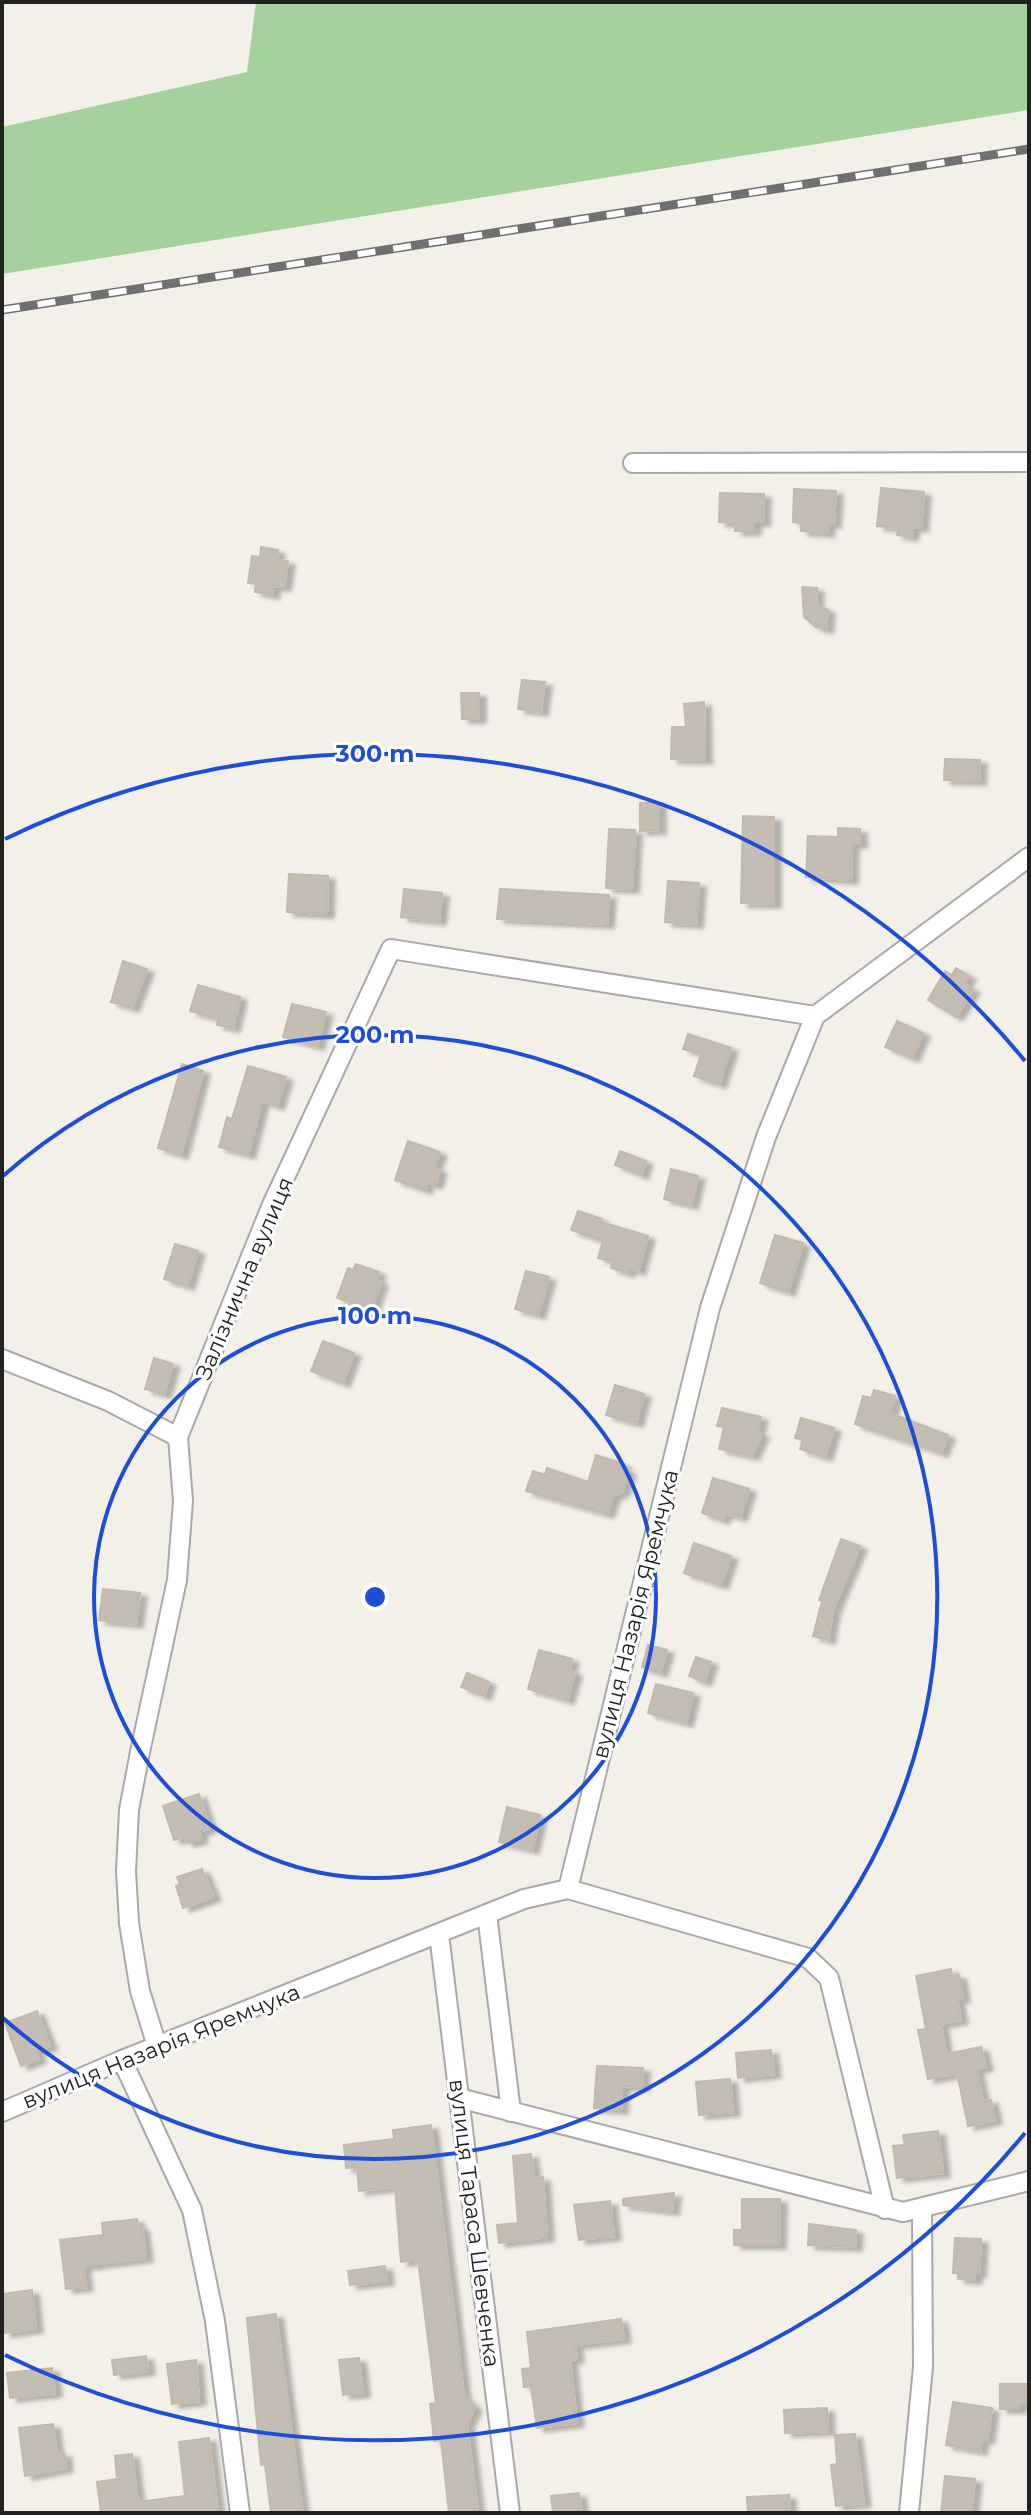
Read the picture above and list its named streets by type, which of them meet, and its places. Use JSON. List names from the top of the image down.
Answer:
{
  "streets": {
    "street": ["Залізнична вулиця", "вулиця Назарія Яремчука", "вулиця Тараса Шевченка"]
  },
  "crossings": [
    ["Залізнична вулиця", "вулиця Назарія Яремчука"],
    ["вулиця Назарія Яремчука", "вулиця Тараса Шевченка"]
  ],
  "rings": ["300 m", "200 m", "100 m"]
}
